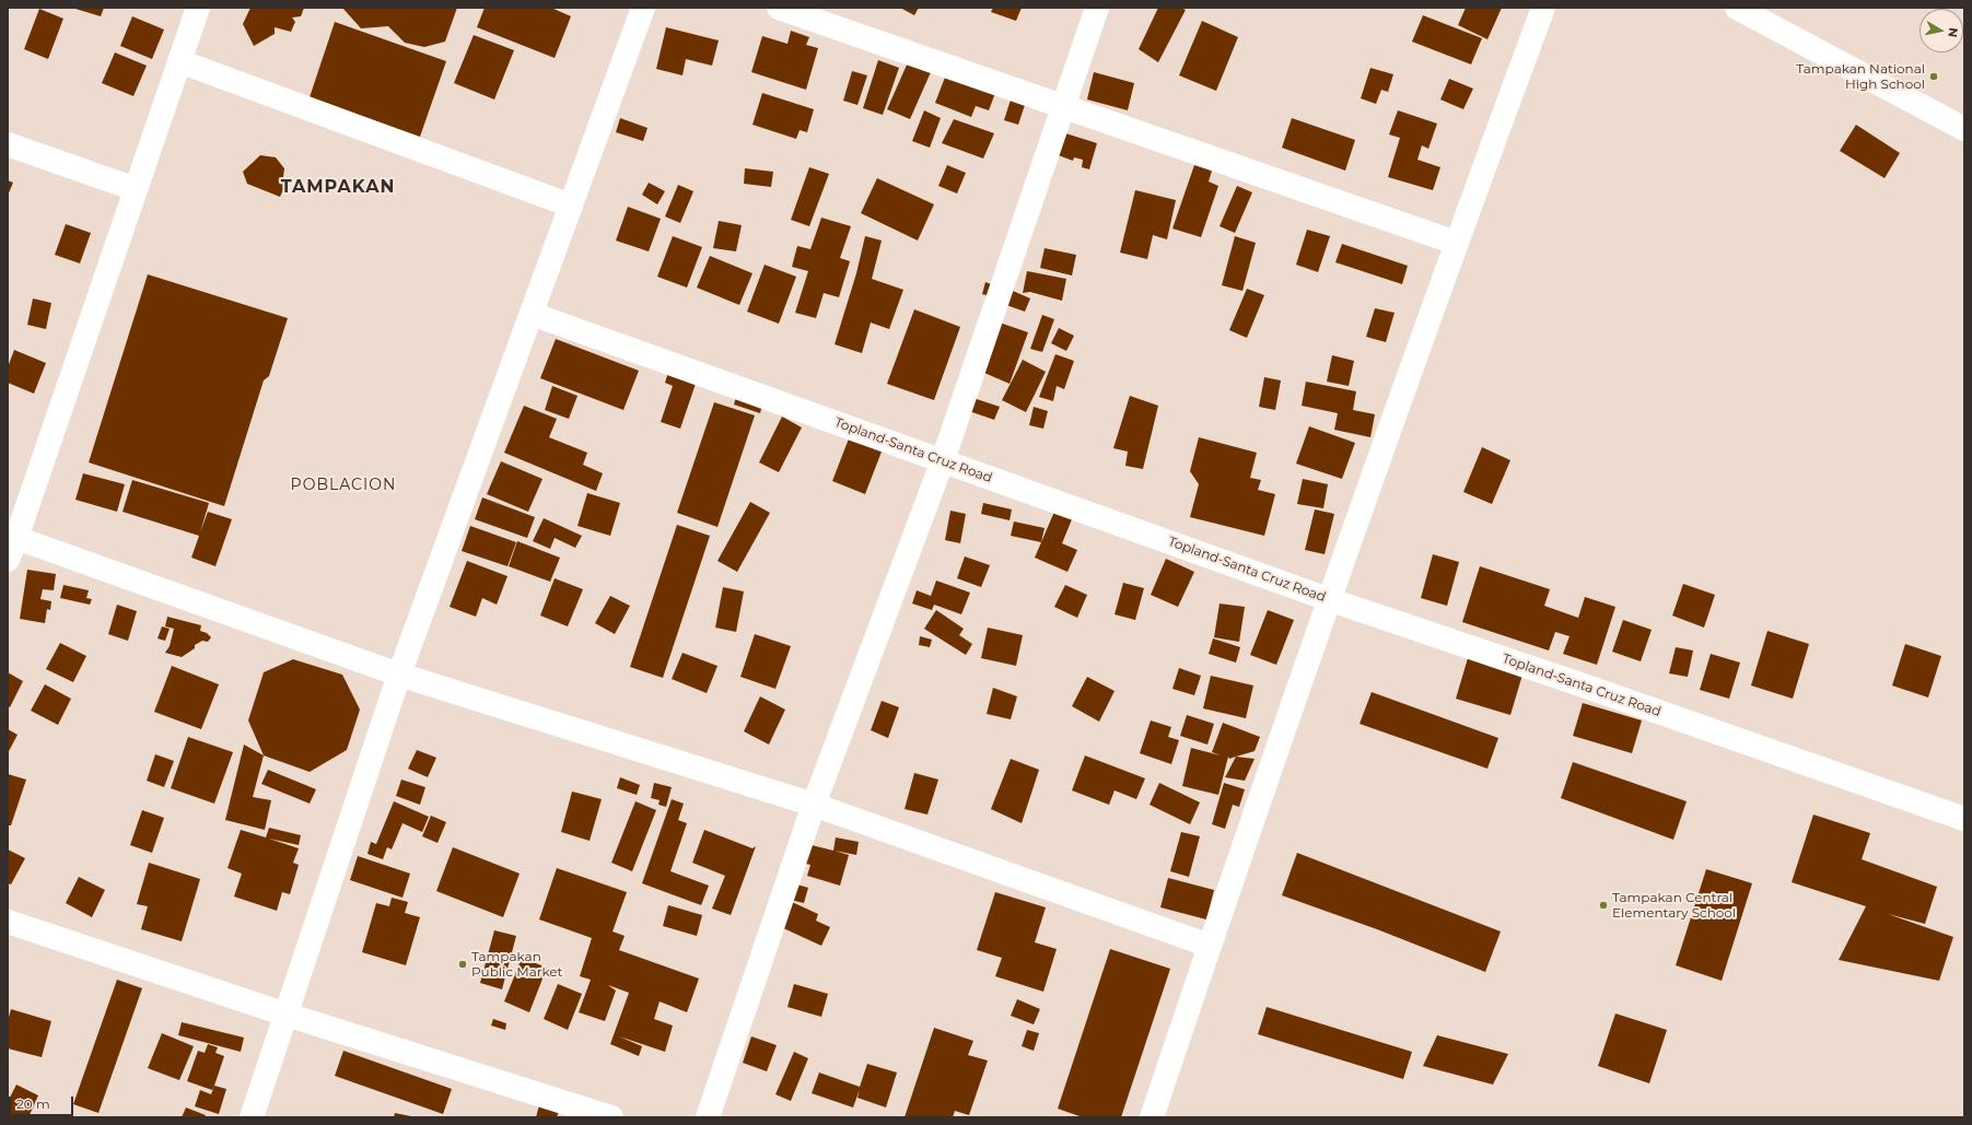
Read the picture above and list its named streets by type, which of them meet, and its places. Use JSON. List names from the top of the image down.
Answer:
{
  "streets": {
    "street": ["Topland-Santa Cruz Road"]
  },
  "districts": ["TAMPAKAN", "POBLACION"],
  "places": ["Tampakan National High School", "Tampakan Central Elementary School", "Tampakan Public Market"],
  "scale_bar": "20 m",
  "north": "right"
}
